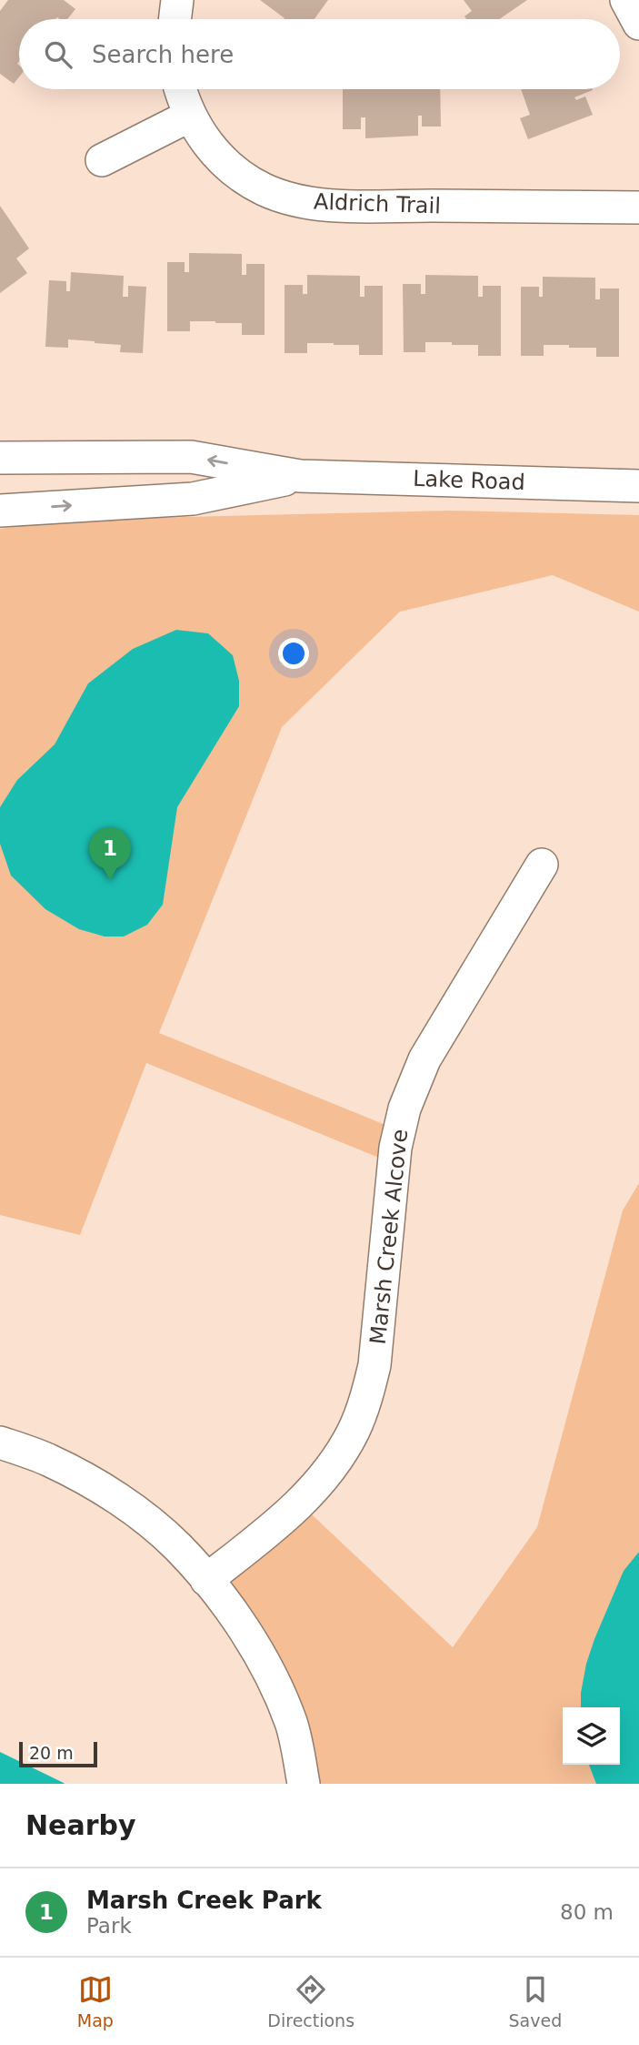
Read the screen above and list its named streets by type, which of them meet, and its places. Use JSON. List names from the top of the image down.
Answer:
{
  "streets": {
    "street": ["Aldrich Trail", "Lake Road", "Marsh Creek Alcove"]
  },
  "scale_bar": "20 m",
  "page": {
    "search": "Search here",
    "pins": "1",
    "scale": "20 m",
    "heading": "Nearby",
    "list": [
      {
        "mark": "1",
        "name": "Marsh Creek Park",
        "note": "Park",
        "value": "80 m"
      }
    ],
    "nav": ["Map", "Directions", "Saved"]
  }
}
